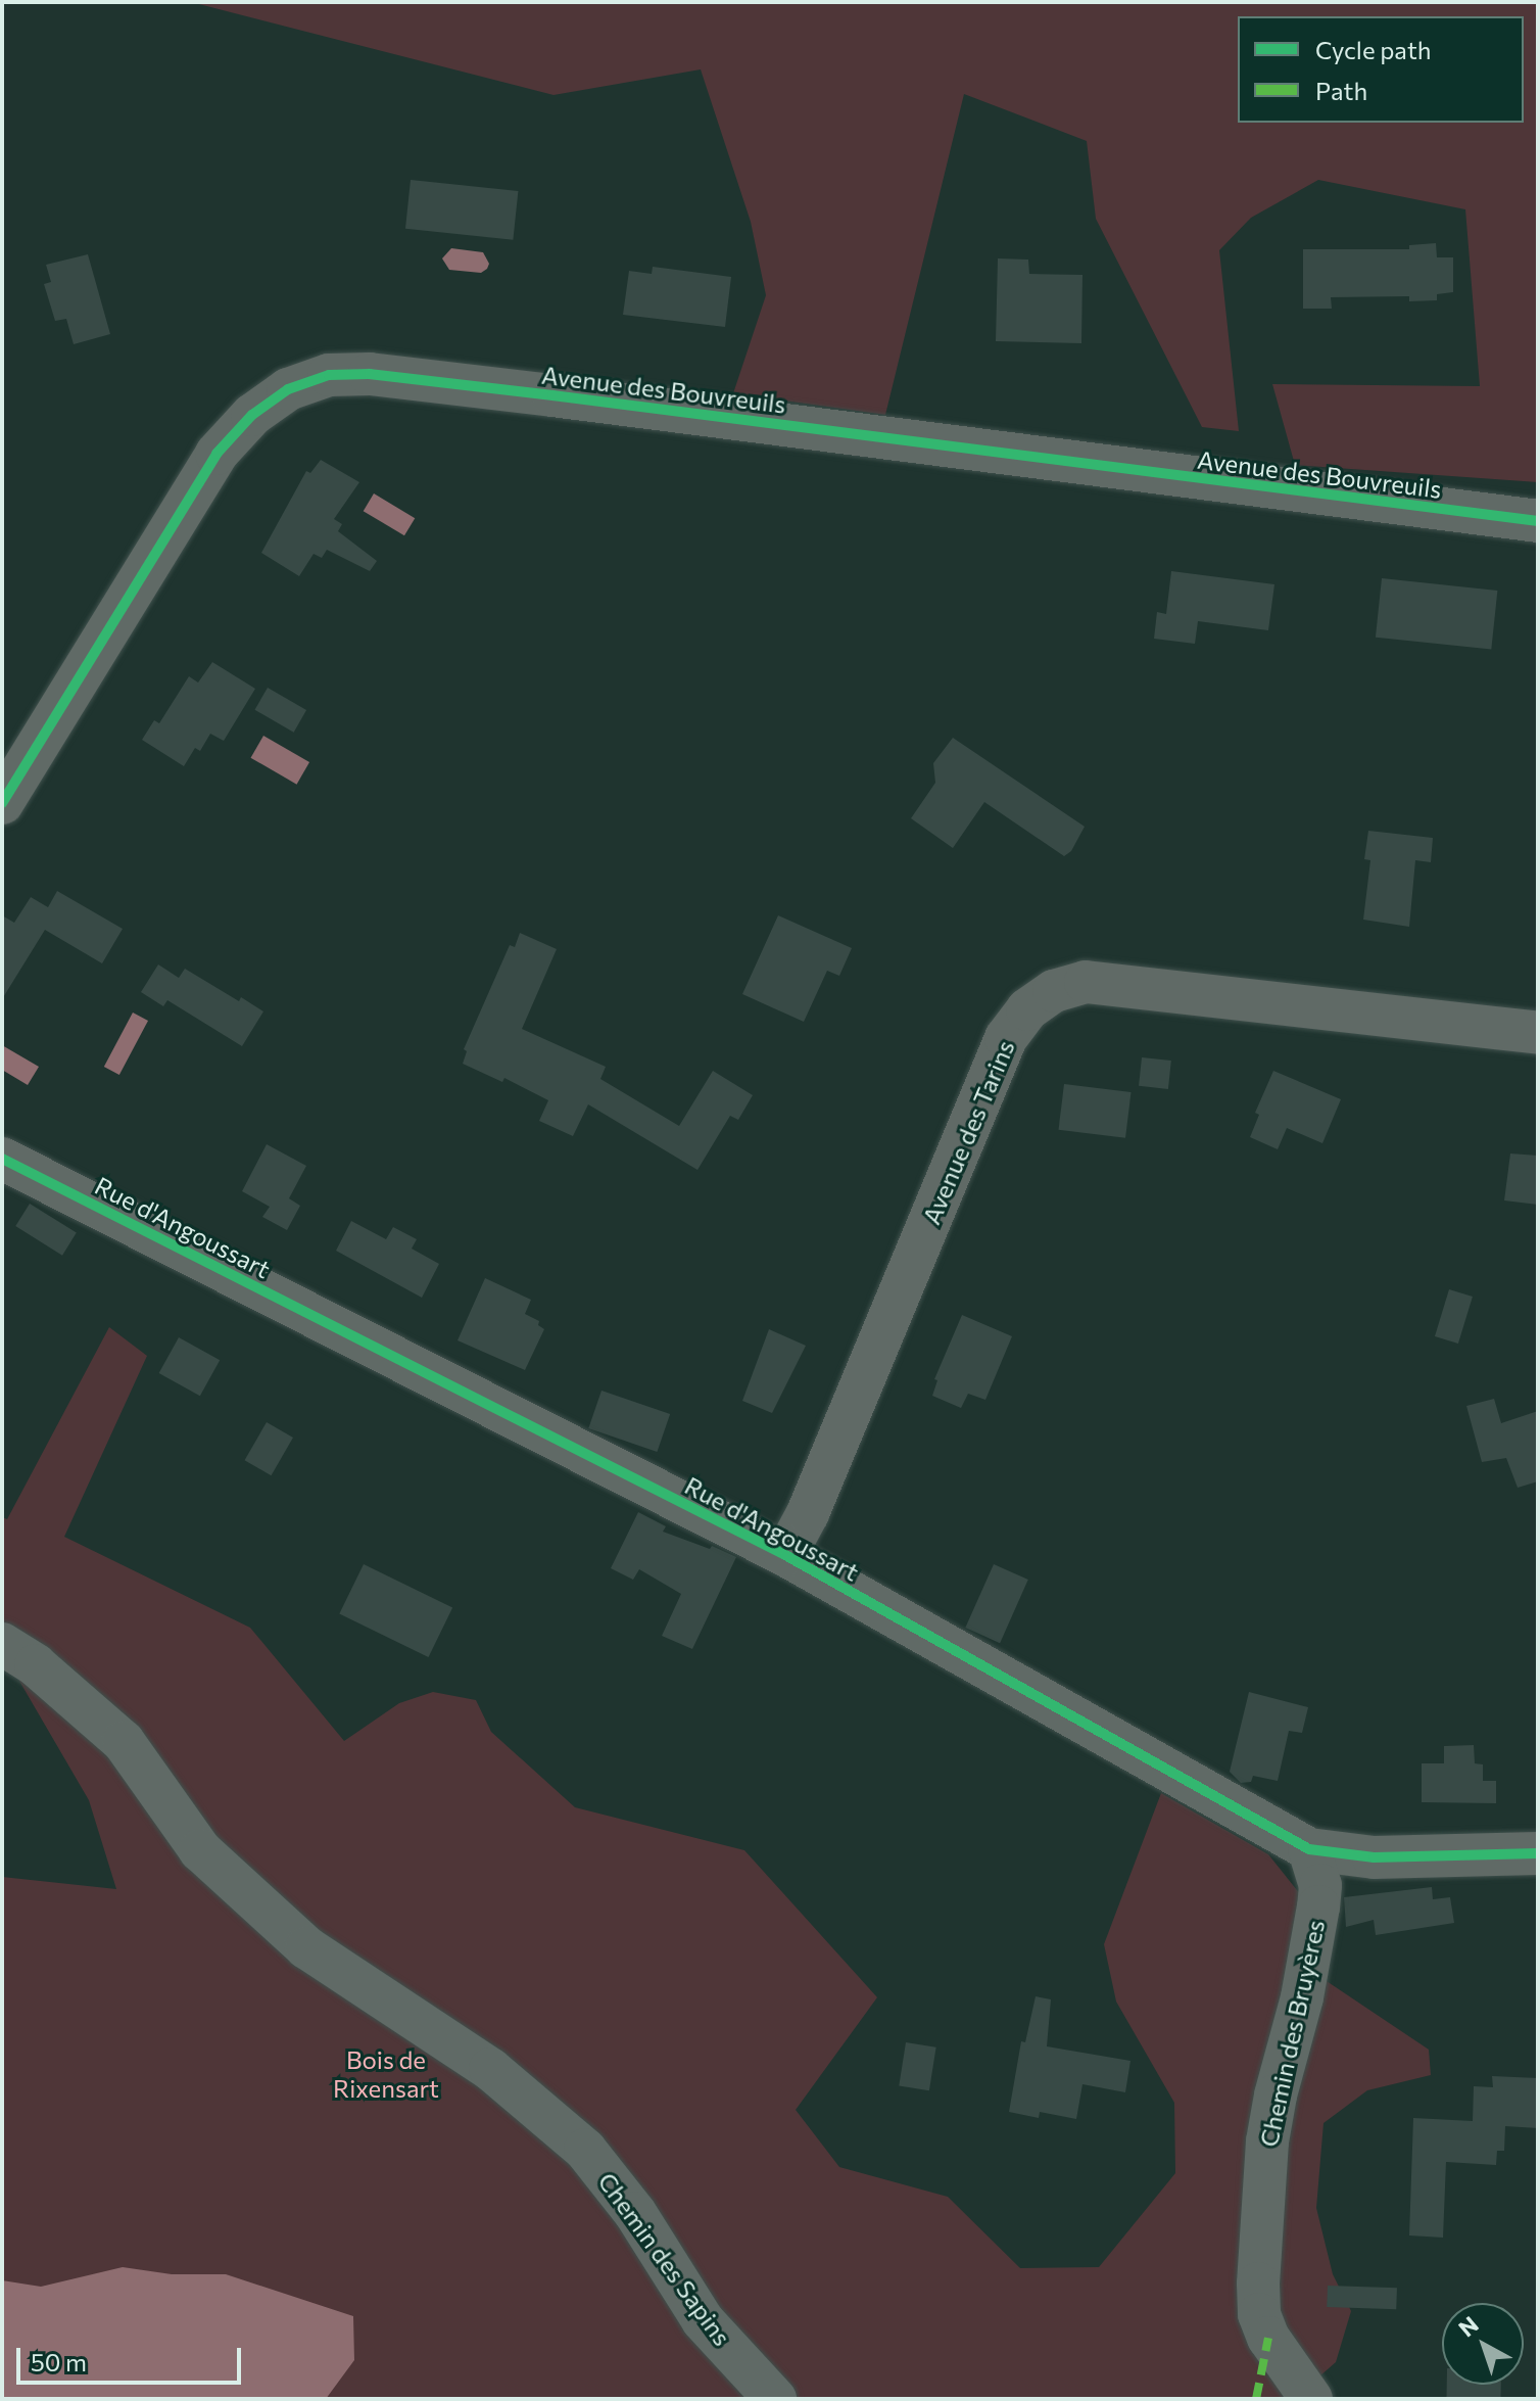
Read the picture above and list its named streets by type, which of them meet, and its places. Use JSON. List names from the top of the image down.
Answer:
{
  "streets": {
    "street": [
      "Avenue des Bouvreuils",
      "Avenue des Tarins",
      "Rue d'Angoussart",
      "Chemin des Bruyères",
      "Chemin des Sapins"
    ]
  },
  "crossings": [
    ["Avenue des Tarins", "Rue d'Angoussart"],
    ["Rue d'Angoussart", "Chemin des Bruyères"]
  ],
  "parks": ["Bois de Rixensart"],
  "legend": ["Cycle path", "Path"],
  "scale_bar": "50 m",
  "north": "top left"
}
